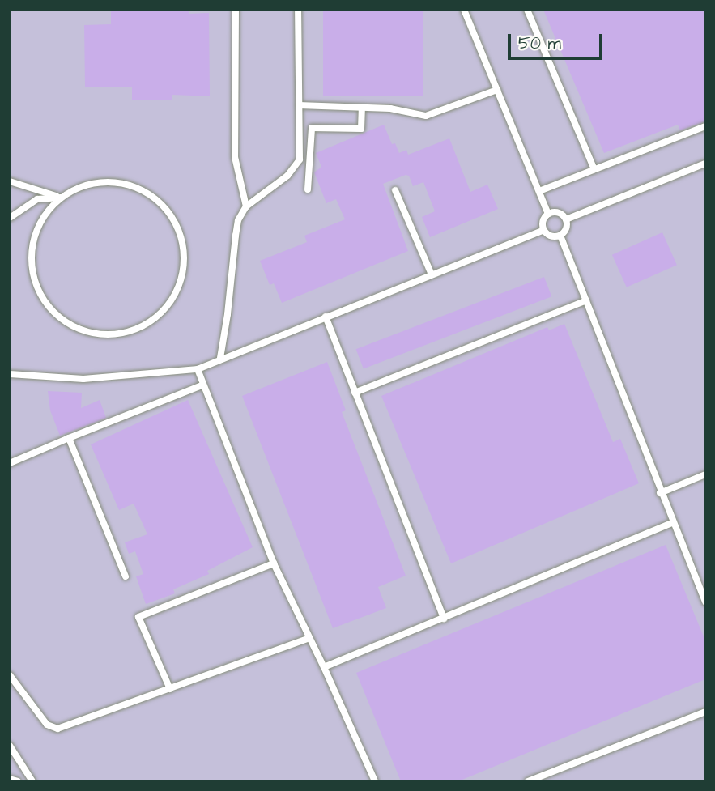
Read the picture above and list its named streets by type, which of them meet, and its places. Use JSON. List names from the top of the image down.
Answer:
{
  "scale_bar": "50 m"
}
